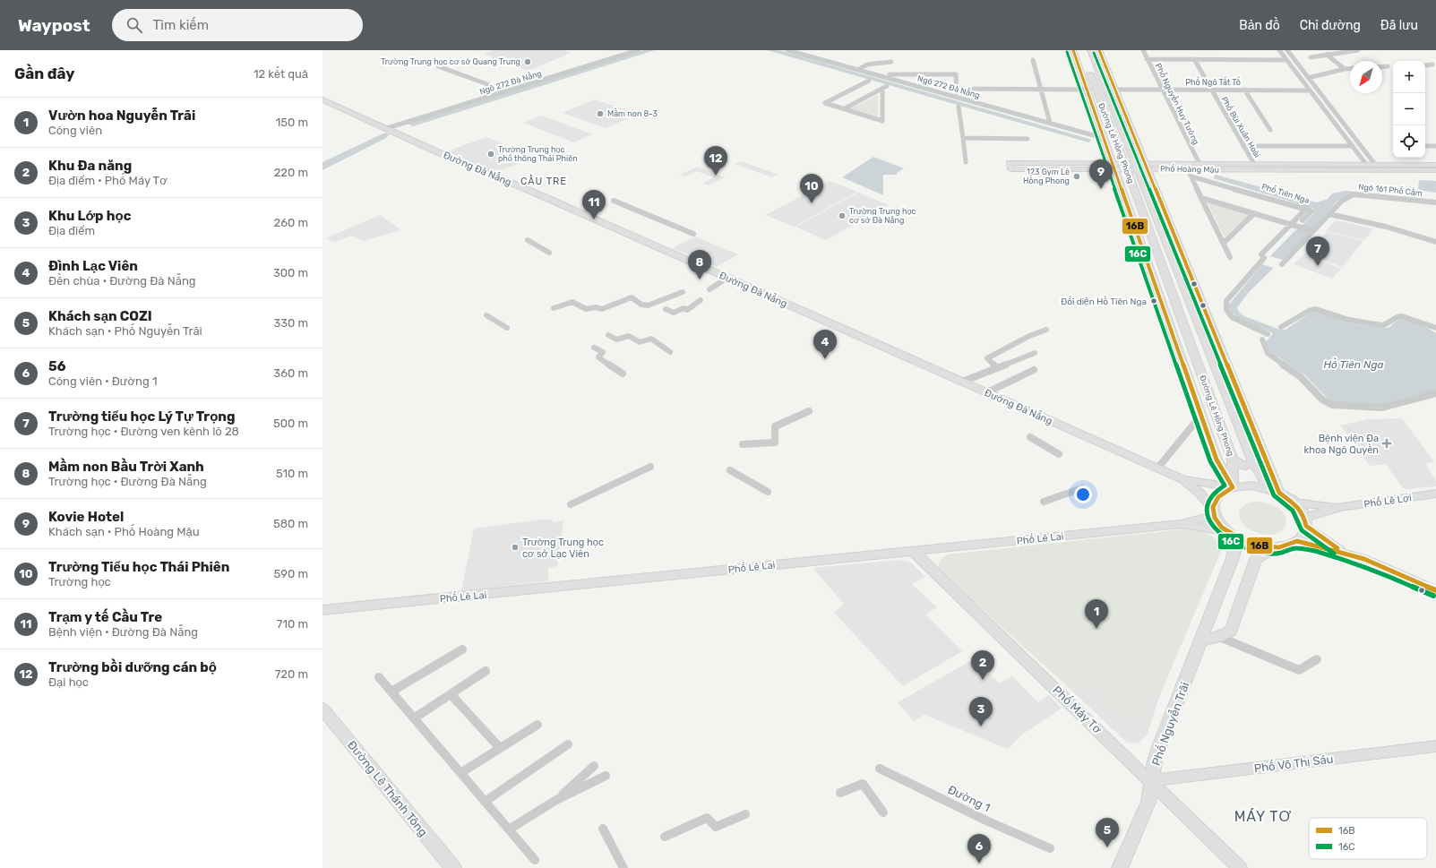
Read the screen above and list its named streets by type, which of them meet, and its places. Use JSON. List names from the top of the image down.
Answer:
{
  "streets": {
    "main road": ["Đường Lê Hồng Phong", "Phố Nguyễn Trãi", "Đường Lê Thánh Tông"],
    "street": [
      "Ngõ 272 Đà Nẵng",
      "Phố Ngô Tất Tố",
      "Phố Nguyễn Huy Tưởng",
      "Phố Bùi Xuân Hoài",
      "Đường Đà Nẵng",
      "Phố Hoàng Mậu",
      "Ngõ 161 Phố Cấm",
      "Phố Tiên Nga",
      "Phố Lê Lợi",
      "Phố Lê Lai",
      "Phố Máy Tơ",
      "Phố Võ Thị Sáu",
      "Đường 1"
    ]
  },
  "crossings": [
    ["Ngõ 272 Đà Nẵng", "Đường Lê Hồng Phong"],
    ["Ngõ 272 Đà Nẵng", "Đường Đà Nẵng"],
    ["Phố Ngô Tất Tố", "Phố Nguyễn Huy Tưởng"],
    ["Phố Ngô Tất Tố", "Phố Bùi Xuân Hoài"],
    ["Phố Ngô Tất Tố", "Đường Lê Hồng Phong"],
    ["Phố Nguyễn Huy Tưởng", "Phố Hoàng Mậu"],
    ["Phố Bùi Xuân Hoài", "Phố Hoàng Mậu"],
    ["Đường Lê Hồng Phong", "Đường Đà Nẵng"],
    ["Đường Lê Hồng Phong", "Phố Hoàng Mậu"],
    ["Đường Lê Hồng Phong", "Phố Lê Lợi"],
    ["Đường Lê Hồng Phong", "Phố Lê Lai"],
    ["Đường Lê Hồng Phong", "Phố Nguyễn Trãi"],
    ["Đường Đà Nẵng", "Phố Lê Lợi"],
    ["Đường Đà Nẵng", "Phố Lê Lai"],
    ["Đường Đà Nẵng", "Phố Nguyễn Trãi"],
    ["Phố Hoàng Mậu", "Phố Tiên Nga"],
    ["Phố Lê Lợi", "Phố Lê Lai"],
    ["Phố Lê Lợi", "Phố Nguyễn Trãi"],
    ["Phố Lê Lai", "Phố Máy Tơ"],
    ["Phố Lê Lai", "Phố Nguyễn Trãi"],
    ["Phố Máy Tơ", "Phố Nguyễn Trãi"],
    ["Phố Máy Tơ", "Phố Võ Thị Sáu"],
    ["Phố Nguyễn Trãi", "Phố Võ Thị Sáu"]
  ],
  "districts": ["CẦU TRE", "MÁY TƠ"],
  "water": ["Hồ Tiên Nga"],
  "places": {
    "other": [
      "Trường Trung học cơ sở Quang Trung",
      "Mầm non 8-3",
      "Trường Trung học phổ thông Thái Phiên",
      "123 Gym Lê Hồng Phong",
      "Trường Trung học cơ sở Đà Nẵng",
      "Đối diện Hồ Tiên Nga",
      "Trường Trung học cơ sở Lạc Viên"
    ],
    "health": ["Bệnh viện Đa khoa Ngô Quyền"]
  },
  "lines": ["transit line 16B", "transit line 16C"],
  "legend": ["16B", "16C"],
  "north": "bottom left",
  "page": {
    "header": "Waypost",
    "search": "Tìm kiếm",
    "nav": ["Bản đồ", "Chỉ đường", "Đã lưu"],
    "heading": ["Gần đây", "12 kết quả"],
    "map_buttons": ["+", "−"],
    "list": [
      {
        "mark": "1",
        "name": "Vườn hoa Nguyễn Trãi",
        "note": "Công viên",
        "value": "150 m"
      },
      {
        "mark": "2",
        "name": "Khu Đa năng",
        "note": "Địa điểm · Phố Máy Tơ",
        "value": "220 m"
      },
      {
        "mark": "3",
        "name": "Khu Lớp học",
        "note": "Địa điểm",
        "value": "260 m"
      },
      {
        "mark": "4",
        "name": "Đình Lạc Viên",
        "note": "Đền chùa · Đường Đà Nẵng",
        "value": "300 m"
      },
      {
        "mark": "5",
        "name": "Khách sạn COZI",
        "note": "Khách sạn · Phố Nguyễn Trãi",
        "value": "330 m"
      },
      {
        "mark": "6",
        "name": "56",
        "note": "Công viên · Đường 1",
        "value": "360 m"
      },
      {
        "mark": "7",
        "name": "Trường tiểu học Lý Tự Trọng",
        "note": "Trường học · Đường ven kênh lô 28",
        "value": "500 m"
      },
      {
        "mark": "8",
        "name": "Mầm non Bầu Trời Xanh",
        "note": "Trường học · Đường Đà Nẵng",
        "value": "510 m"
      },
      {
        "mark": "9",
        "name": "Kovie Hotel",
        "note": "Khách sạn · Phố Hoàng Mậu",
        "value": "580 m"
      },
      {
        "mark": "10",
        "name": "Trường Tiểu học Thái Phiên",
        "note": "Trường học",
        "value": "590 m"
      },
      {
        "mark": "11",
        "name": "Trạm y tế Cầu Tre",
        "note": "Bệnh viện · Đường Đà Nẵng",
        "value": "710 m"
      },
      {
        "mark": "12",
        "name": "Trường bồi dưỡng cán bộ",
        "note": "Đại học",
        "value": "720 m"
      }
    ],
    "pins": [
      "12",
      "9",
      "10",
      "11",
      "7",
      "8",
      "4",
      "1",
      "2",
      "3",
      "5",
      "6"
    ]
  }
}
